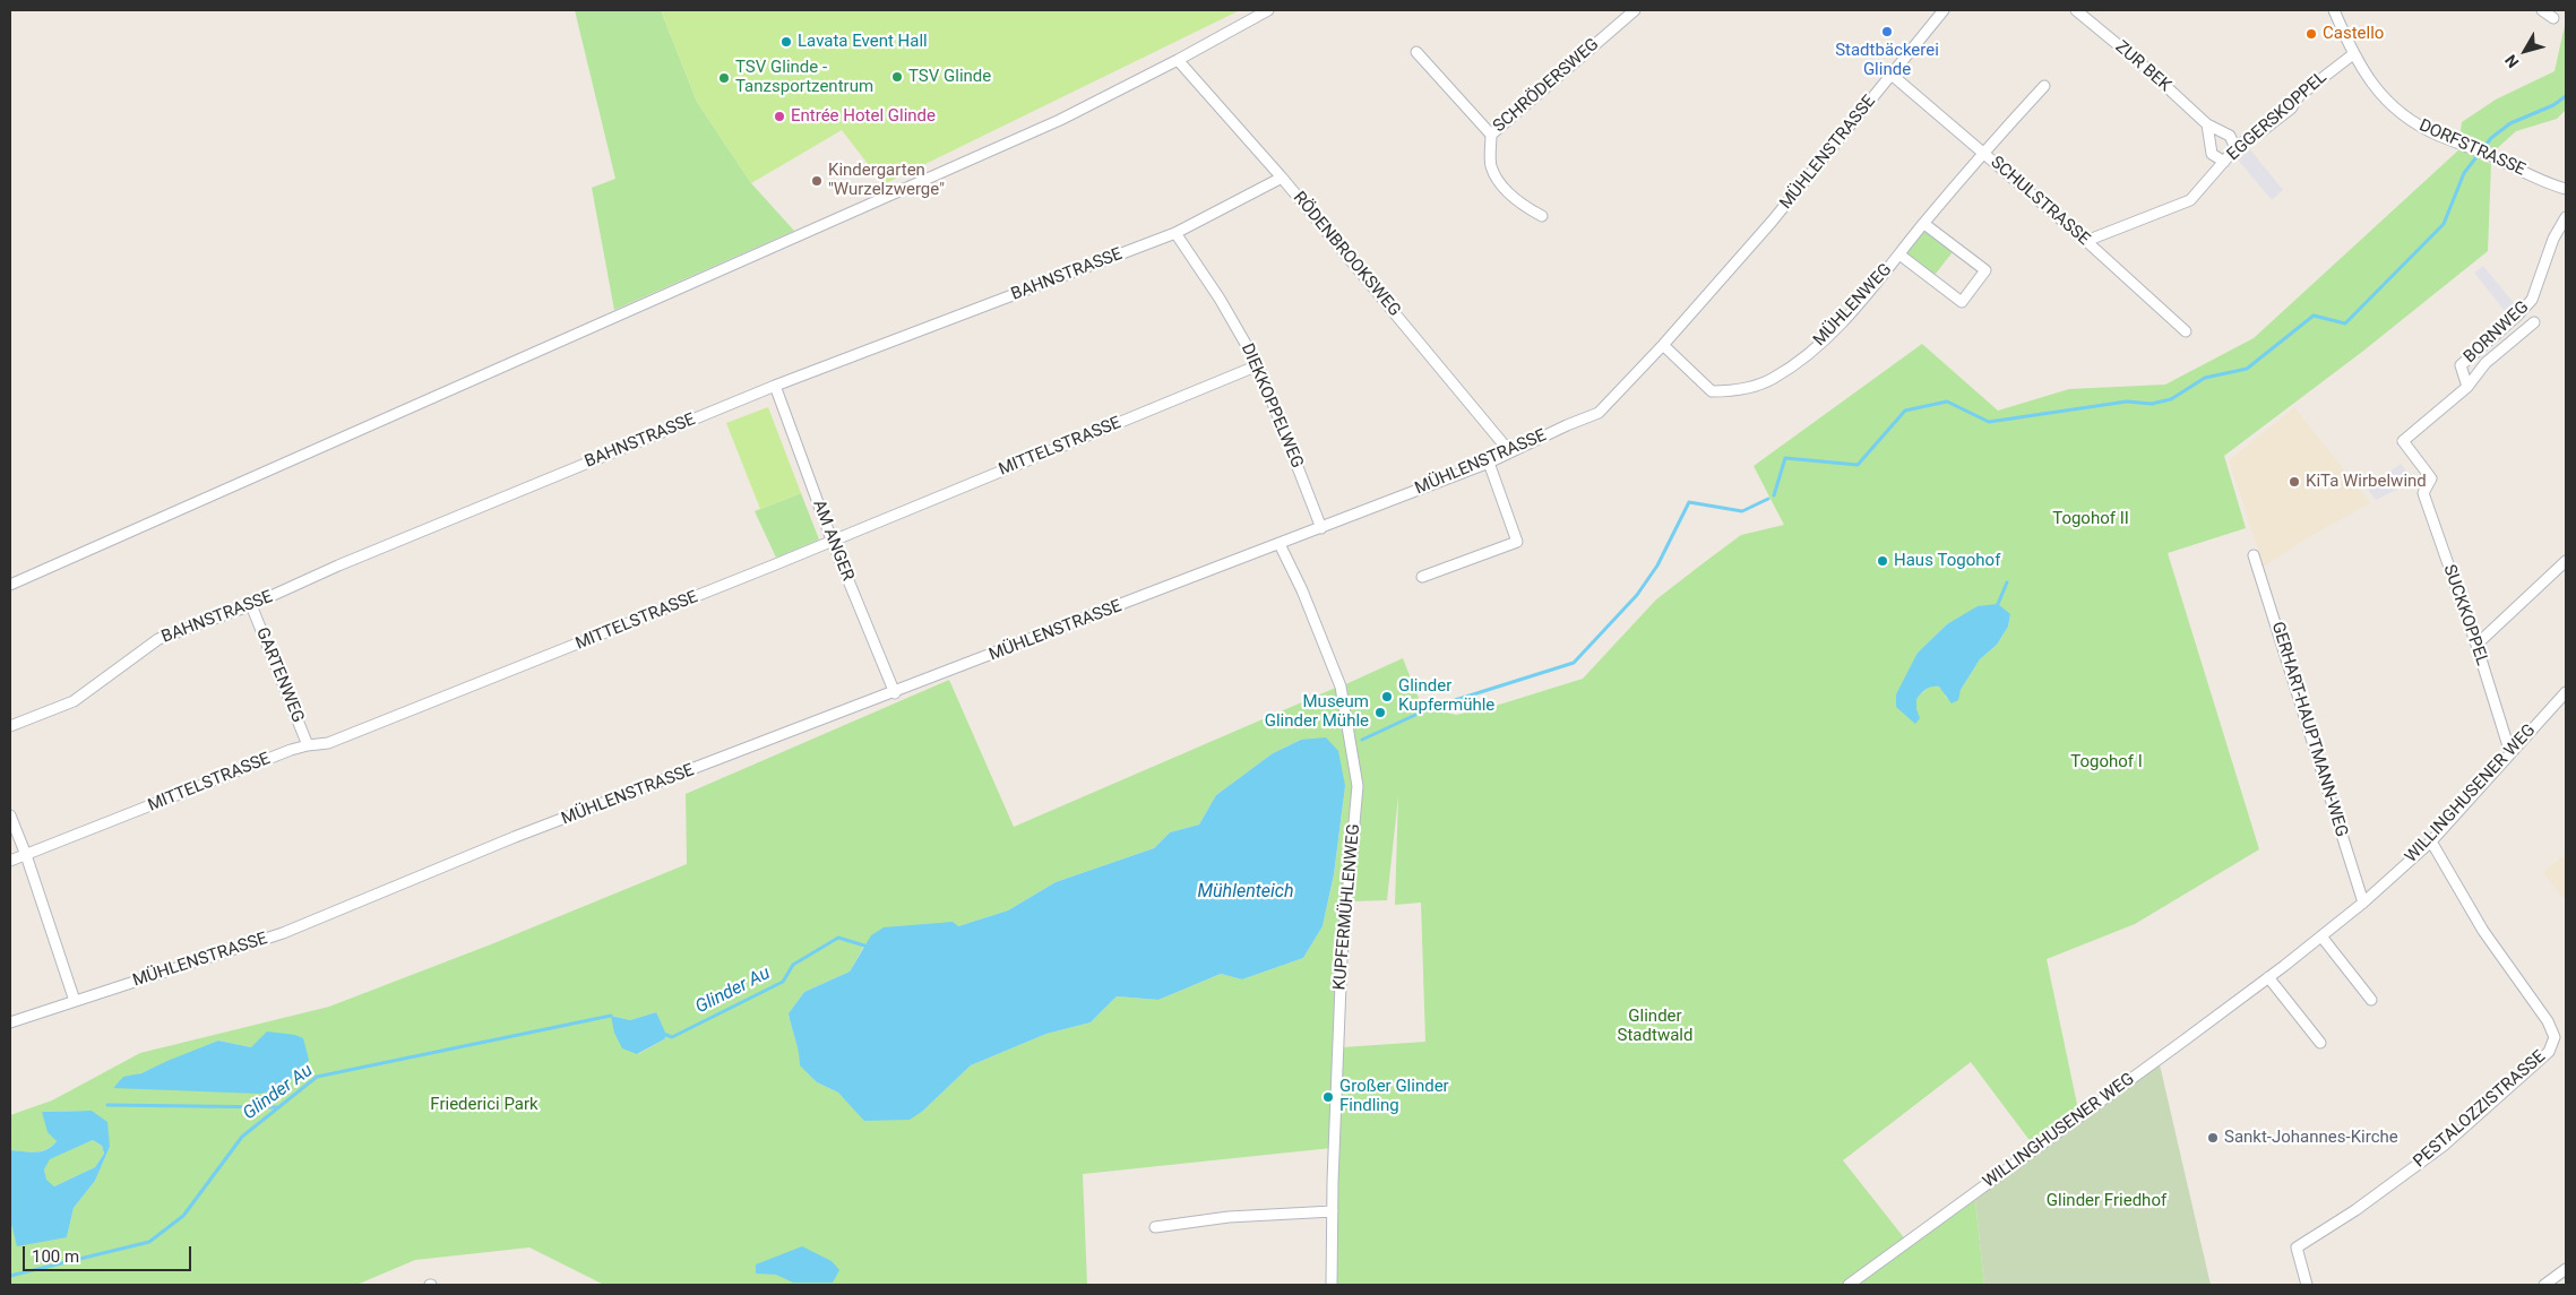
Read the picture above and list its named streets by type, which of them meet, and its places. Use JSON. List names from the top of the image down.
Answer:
{
  "streets": {
    "street": [
      "ZUR BEK",
      "SCHRÖDERSWEG",
      "EGGERSKOPPEL",
      "DORFSTRASSE",
      "MÜHLENSTRASSE",
      "SCHULSTRASSE",
      "RÖDENBROOKSWEG",
      "BAHNSTRASSE",
      "MÜHLENWEG",
      "BORNWEG",
      "DIEKKOPPELWEG",
      "MITTELSTRASSE",
      "AM ANGER",
      "SUCKKOPPEL",
      "GARTENWEG",
      "GERHART-HAUPTMANN-WEG",
      "WILLINGHUSENER WEG",
      "KUPFERMÜHLENWEG",
      "PESTALOZZISTRASSE"
    ]
  },
  "crossings": [
    ["ZUR BEK", "EGGERSKOPPEL"],
    ["EGGERSKOPPEL", "DORFSTRASSE"],
    ["EGGERSKOPPEL", "SCHULSTRASSE"],
    ["MÜHLENSTRASSE", "SCHULSTRASSE"],
    ["MÜHLENSTRASSE", "RÖDENBROOKSWEG"],
    ["MÜHLENSTRASSE", "MÜHLENWEG"],
    ["MÜHLENSTRASSE", "DIEKKOPPELWEG"],
    ["MÜHLENSTRASSE", "AM ANGER"],
    ["MÜHLENSTRASSE", "KUPFERMÜHLENWEG"],
    ["SCHULSTRASSE", "MÜHLENWEG"],
    ["RÖDENBROOKSWEG", "BAHNSTRASSE"],
    ["BAHNSTRASSE", "DIEKKOPPELWEG"],
    ["BAHNSTRASSE", "AM ANGER"],
    ["BAHNSTRASSE", "GARTENWEG"],
    ["BORNWEG", "SUCKKOPPEL"],
    ["DIEKKOPPELWEG", "MITTELSTRASSE"],
    ["MITTELSTRASSE", "AM ANGER"],
    ["MITTELSTRASSE", "GARTENWEG"],
    ["SUCKKOPPEL", "WILLINGHUSENER WEG"],
    ["GERHART-HAUPTMANN-WEG", "WILLINGHUSENER WEG"],
    ["WILLINGHUSENER WEG", "PESTALOZZISTRASSE"]
  ],
  "water": ["Mühlenteich", "Glinder Au"],
  "parks": [
    "Togohof II",
    "Togohof I",
    "Glinder Stadtwald",
    "Friederici Park",
    "Glinder Friedhof"
  ],
  "places": [
    "Stadtbäckerei Glinde",
    "Castello",
    "Lavata Event Hall",
    "TSV Glinde",
    "TSV Glinde - Tanzsportzentrum",
    "Entrée Hotel Glinde",
    "Kindergarten \"Wurzelzwerge\"",
    "KiTa Wirbelwind",
    "Haus Togohof",
    "Glinder Kupfermühle",
    "Museum Glinder Mühle",
    "Großer Glinder Findling",
    "Sankt-Johannes-Kirche"
  ],
  "scale_bar": "100 m",
  "north": "bottom left"
}
